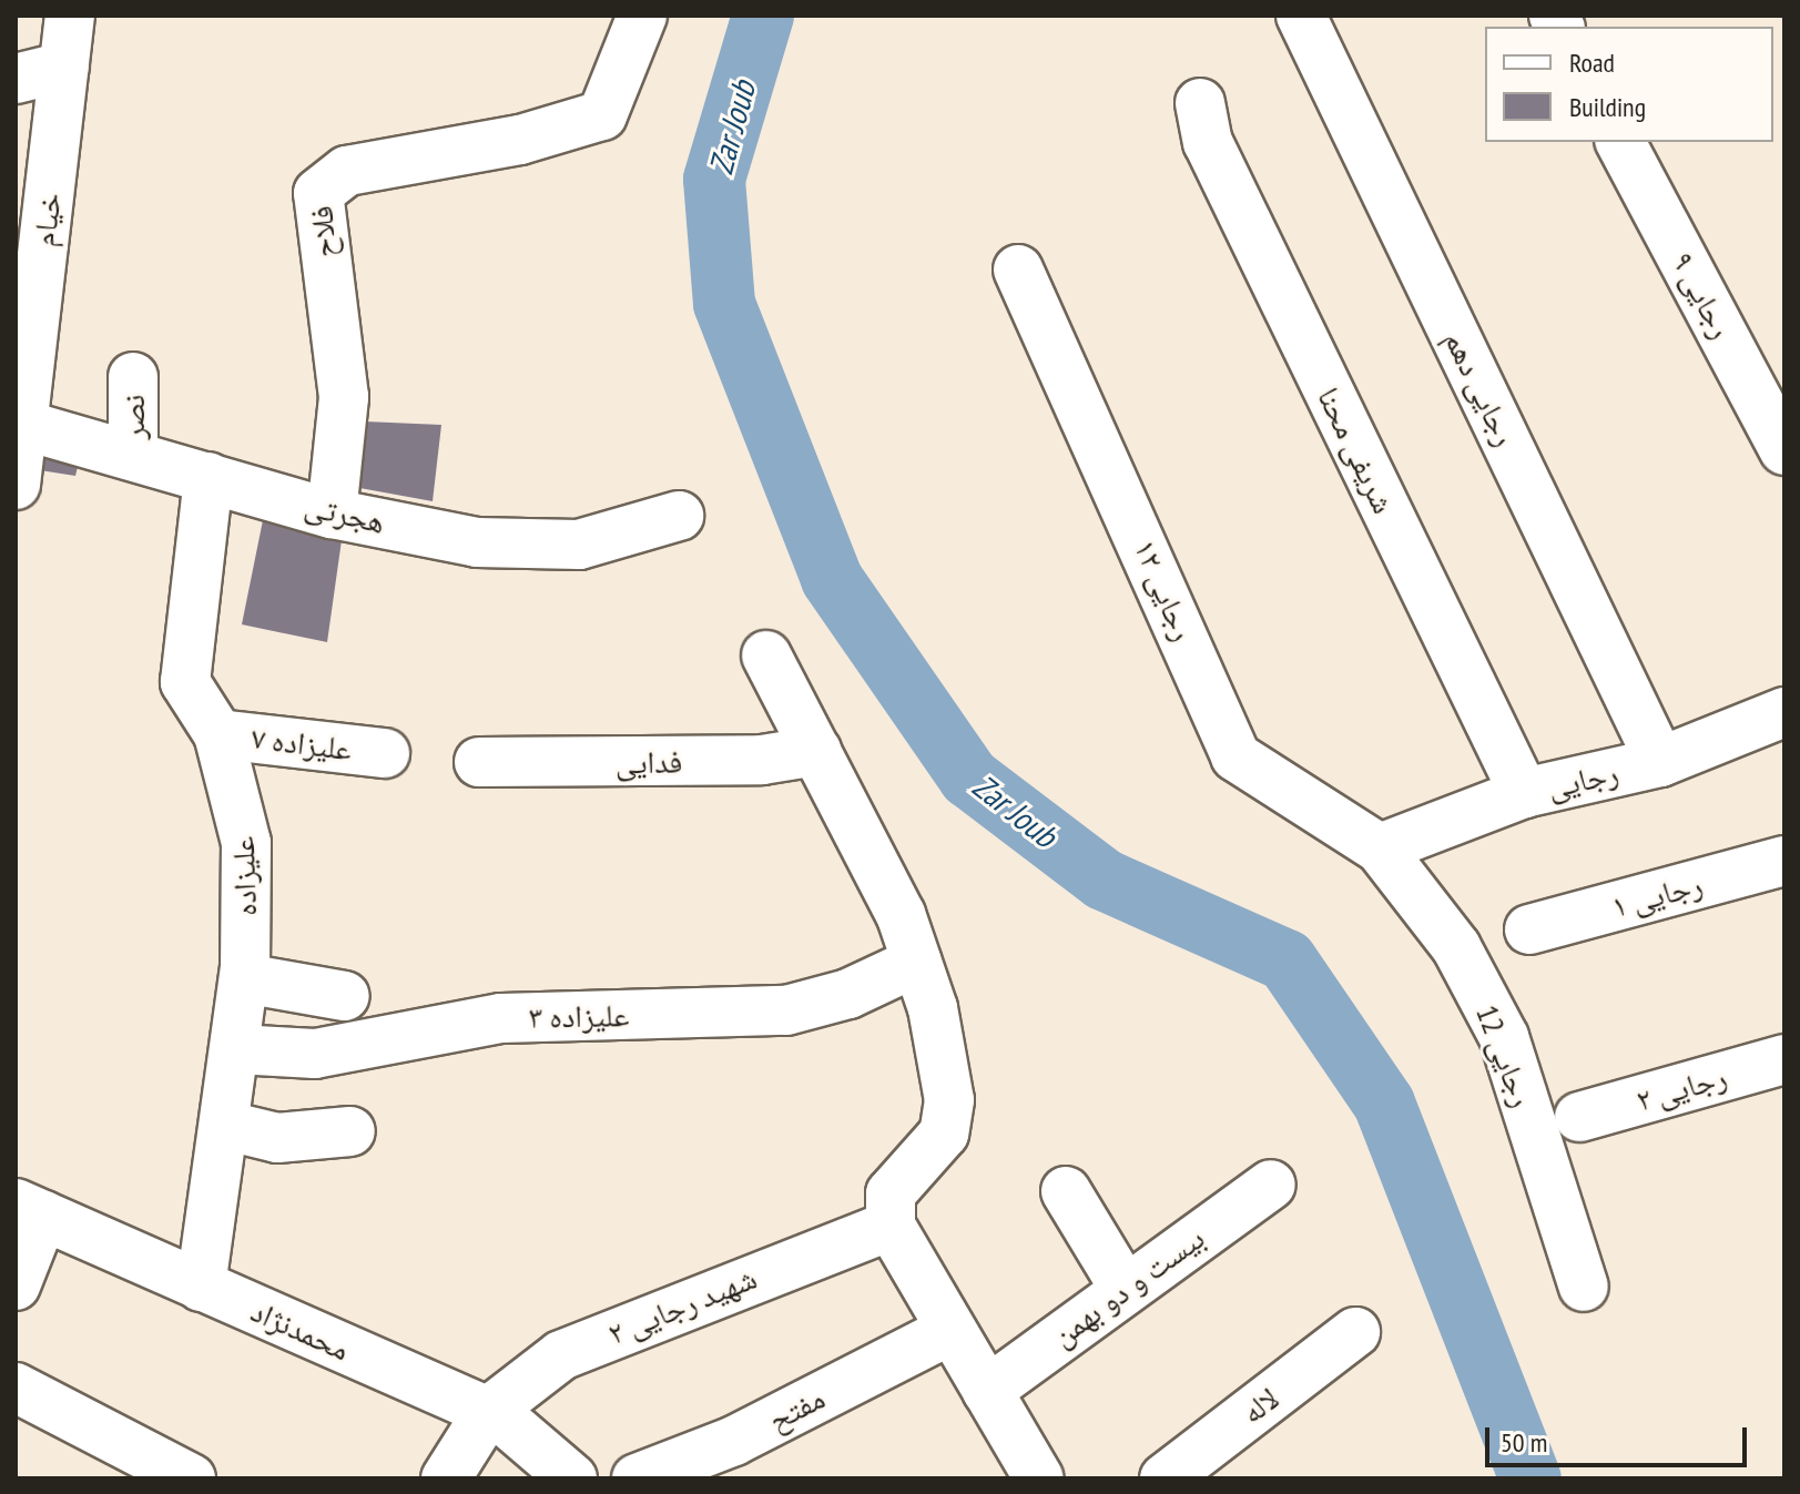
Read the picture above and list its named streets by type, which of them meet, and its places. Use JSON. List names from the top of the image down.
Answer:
{
  "streets": {
    "street": [
      "خیام",
      "فلاح",
      "رجایی ۹",
      "رجایی دهم",
      "نصر",
      "شریفی محنا",
      "هجرتی",
      "رجایی ۱۲",
      "علیزاده ۷",
      "فدایی",
      "رجایی",
      "علیزاده",
      "رجایی ۱",
      "علیزاده ۳",
      "رجایی 12",
      "رجایی ۲",
      "بیست و دو بهمن",
      "شهید رجایی ۲",
      "محمدنژاد",
      "لاله",
      "مفتح"
    ]
  },
  "crossings": [
    ["خیام", "هجرتی"],
    ["فلاح", "هجرتی"],
    ["رجایی دهم", "رجایی"],
    ["نصر", "هجرتی"],
    ["شریفی محنا", "رجایی"],
    ["هجرتی", "علیزاده"],
    ["رجایی ۱۲", "رجایی"],
    ["رجایی ۱۲", "رجایی 12"],
    ["علیزاده ۷", "علیزاده"],
    ["رجایی", "رجایی 12"],
    ["علیزاده", "علیزاده ۳"],
    ["علیزاده", "محمدنژاد"],
    ["شهید رجایی ۲", "محمدنژاد"]
  ],
  "water": ["Zar Joub"],
  "legend": ["Road", "Building"],
  "scale_bar": "50 m"
}
